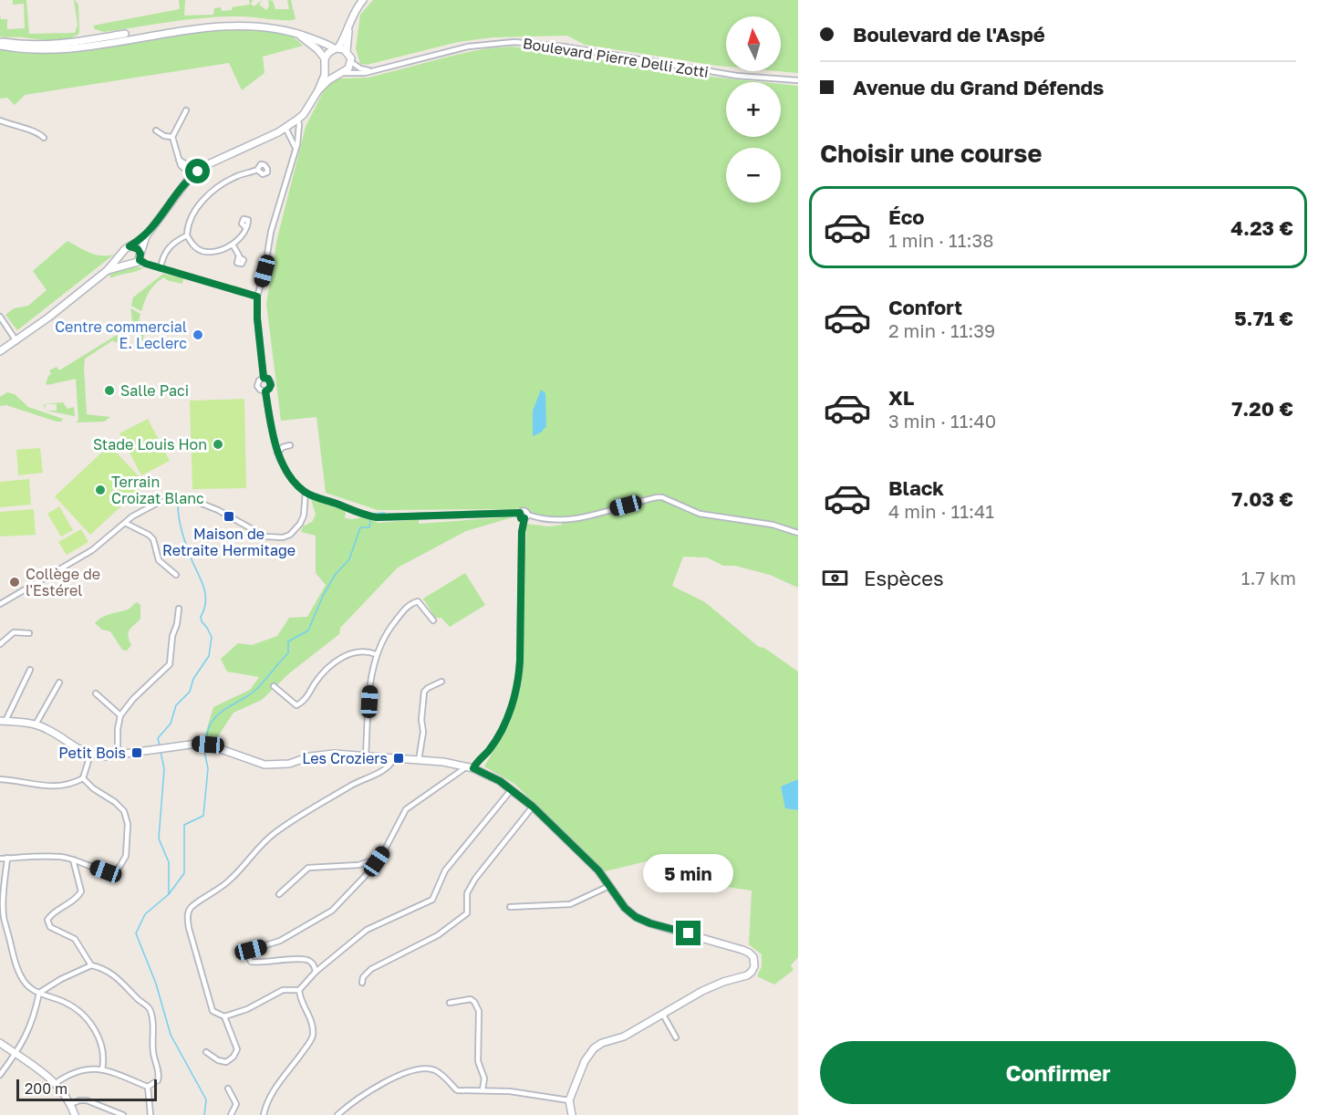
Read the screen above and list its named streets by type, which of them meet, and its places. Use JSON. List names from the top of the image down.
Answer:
{
  "streets": {
    "street": ["Boulevard Pierre Delli Zotti"]
  },
  "places": {
    "other": [
      "Centre commercial E. Leclerc",
      "Salle Paci",
      "Stade Louis Hon",
      "Terrain Croizat Blanc",
      "Collège de l'Estérel"
    ],
    "transit": ["Maison de Retraite Hermitage", "Petit Bois", "Les Croziers"]
  },
  "scale_bar": "200 m",
  "north": "top",
  "page": {
    "banner": ["Boulevard de l'Aspé", "Avenue du Grand Défends"],
    "map_buttons": ["+", "−"],
    "heading": "Choisir une course",
    "list": [
      {
        "name": "Éco",
        "note": "1 min · 11:38",
        "value": "4.23 €"
      },
      {
        "name": "Confort",
        "note": "2 min · 11:39",
        "value": "5.71 €"
      },
      {
        "name": "XL",
        "note": "3 min · 11:40",
        "value": "7.20 €"
      },
      {
        "name": "Black",
        "note": "4 min · 11:41",
        "value": "7.03 €"
      }
    ],
    "pay": ["Espèces", "1.7 km"],
    "bubble": "5 min",
    "buttons": "Confirmer",
    "scale": "200 m"
  }
}
